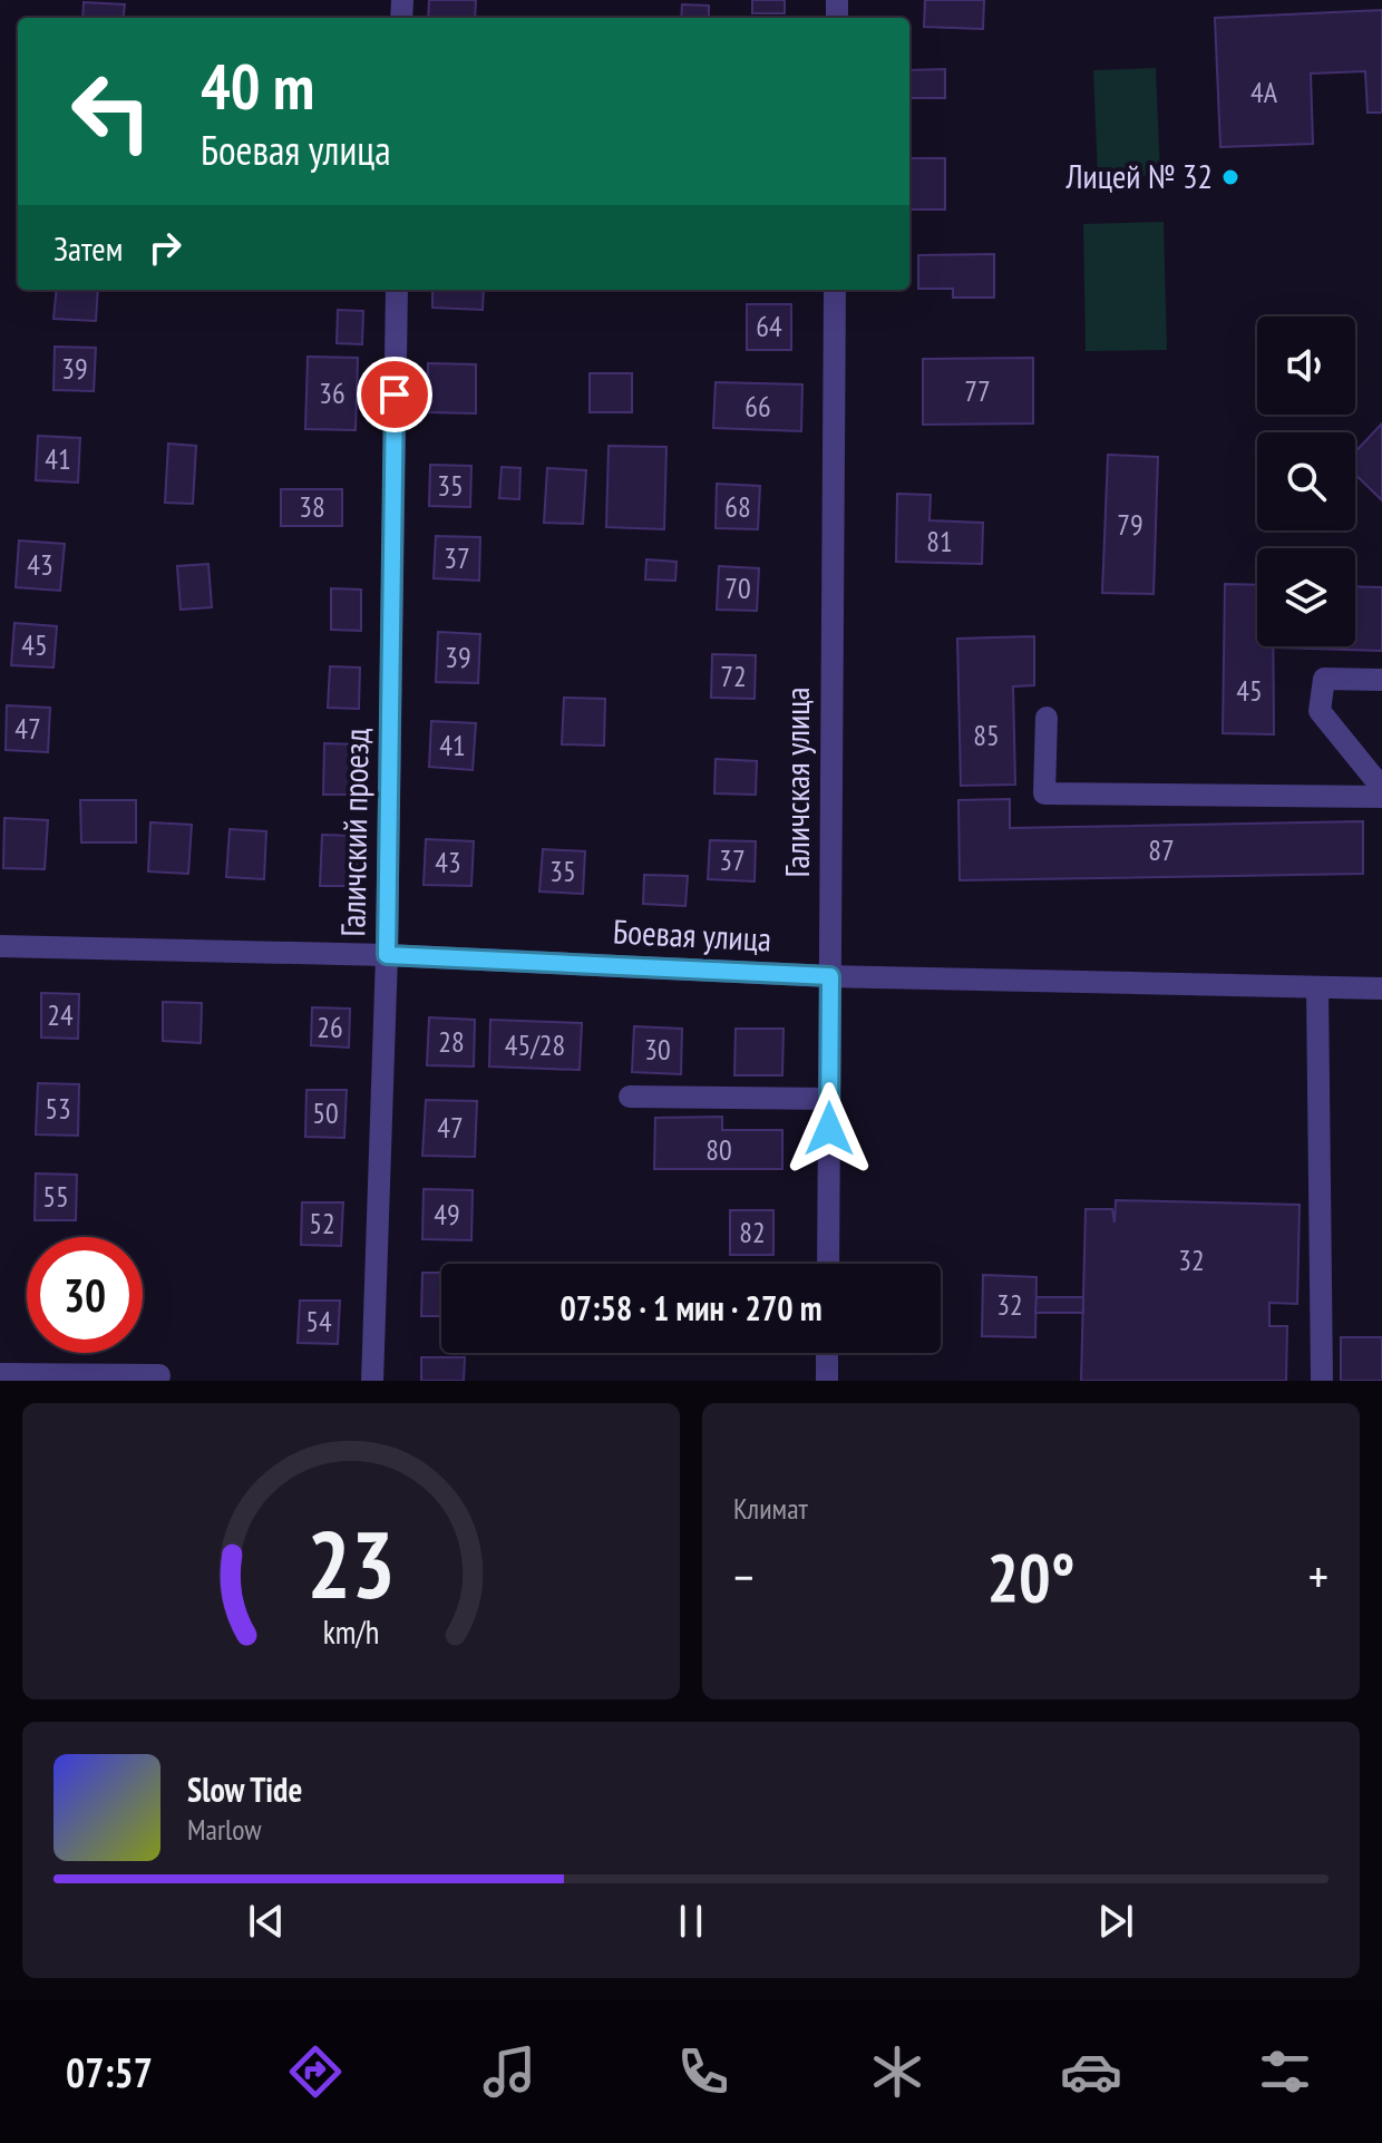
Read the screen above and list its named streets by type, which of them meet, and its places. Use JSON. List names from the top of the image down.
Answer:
{
  "streets": {
    "street": ["Галичская улица", "Галичский проезд", "Боевая улица"]
  },
  "crossings": [
    ["Галичская улица", "Боевая улица"],
    ["Галичский проезд", "Боевая улица"]
  ],
  "places": ["Лицей № 32"],
  "house_numbers": [
    "4А",
    "64",
    "39",
    "77",
    "36",
    "66",
    "41",
    "35",
    "38",
    "68",
    "79",
    "81",
    "37",
    "43",
    "70",
    "45",
    "39",
    "72",
    "45",
    "47",
    "85",
    "41",
    "87",
    "37",
    "43",
    "35",
    "24",
    "26",
    "28",
    "45/28",
    "30",
    "53",
    "50",
    "47",
    "80",
    "55",
    "49",
    "52",
    "82",
    "32",
    "32",
    "54"
  ],
  "page": {
    "turn": ["40 m", "Боевая улица"],
    "then": "Затем",
    "limit": "30",
    "trip": "07:58 · 1 мин · 270 m",
    "tile": "Климат",
    "heat": ["−", "20°", "+"],
    "song": ["Slow Tide", "Marlow"],
    "tabs": "07:57",
    "gauge": ["23", "km/h"]
  }
}
